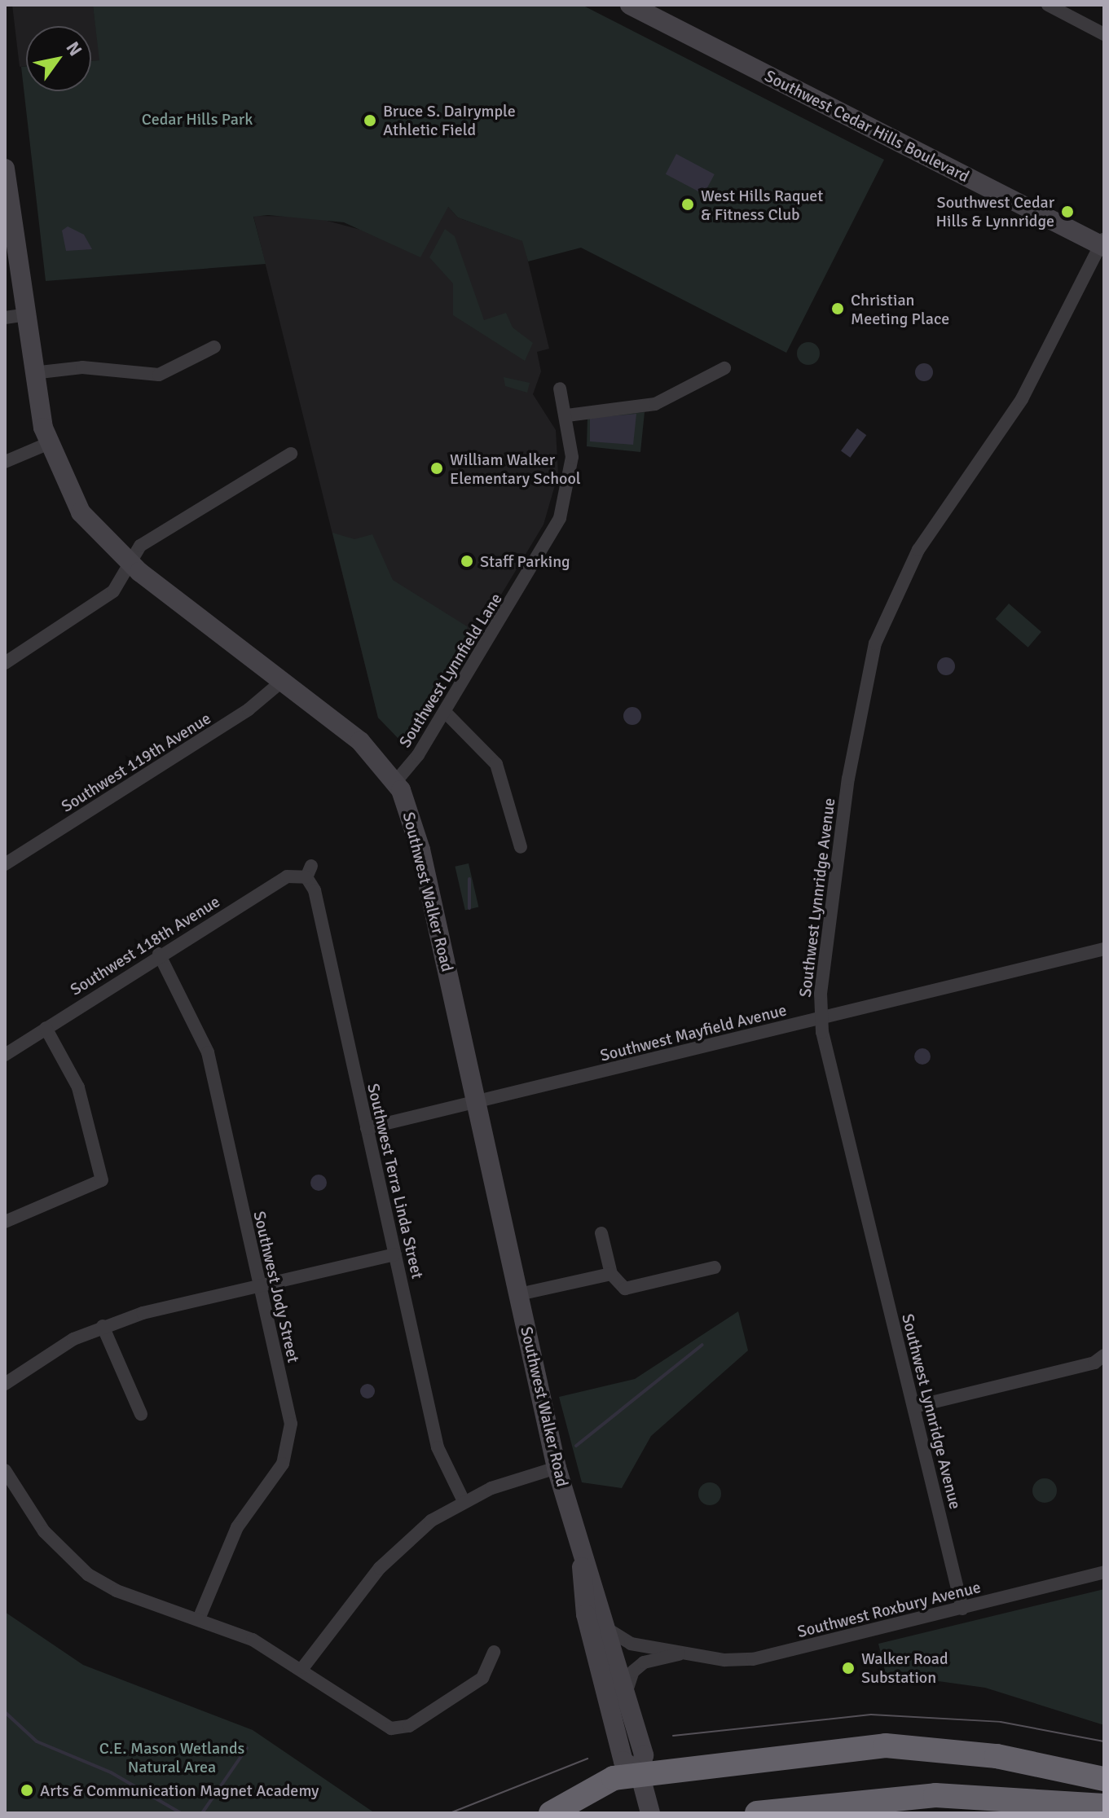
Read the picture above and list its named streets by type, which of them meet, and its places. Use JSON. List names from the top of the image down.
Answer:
{
  "streets": {
    "main road": ["Southwest Cedar Hills Boulevard", "Southwest Walker Road"],
    "street": [
      "Southwest Lynnfield Lane",
      "Southwest 119th Avenue",
      "Southwest Lynnridge Avenue",
      "Southwest 118th Avenue",
      "Southwest Mayfield Avenue",
      "Southwest Terra Linda Street",
      "Southwest Jody Street",
      "Southwest Roxbury Avenue"
    ]
  },
  "crossings": [
    ["Southwest Cedar Hills Boulevard", "Southwest Lynnridge Avenue"],
    ["Southwest Lynnfield Lane", "Southwest Walker Road"],
    ["Southwest 119th Avenue", "Southwest Walker Road"],
    ["Southwest Walker Road", "Southwest Mayfield Avenue"],
    ["Southwest Walker Road", "Southwest Roxbury Avenue"],
    ["Southwest Lynnridge Avenue", "Southwest Mayfield Avenue"],
    ["Southwest Lynnridge Avenue", "Southwest Roxbury Avenue"],
    ["Southwest 118th Avenue", "Southwest Terra Linda Street"],
    ["Southwest 118th Avenue", "Southwest Jody Street"],
    ["Southwest Mayfield Avenue", "Southwest Terra Linda Street"]
  ],
  "parks": ["Cedar Hills Park", "C.E. Mason Wetlands Natural Area"],
  "places": [
    "Bruce S. DaIrymple Athletic Field",
    "West Hills Raquet & Fitness Club",
    "Southwest Cedar Hills & Lynnridge",
    "Christian Meeting Place",
    "William Walker Elementary School",
    "Staff Parking",
    "Walker Road Substation",
    "Arts & Communication Magnet Academy"
  ],
  "north": "top right"
}
